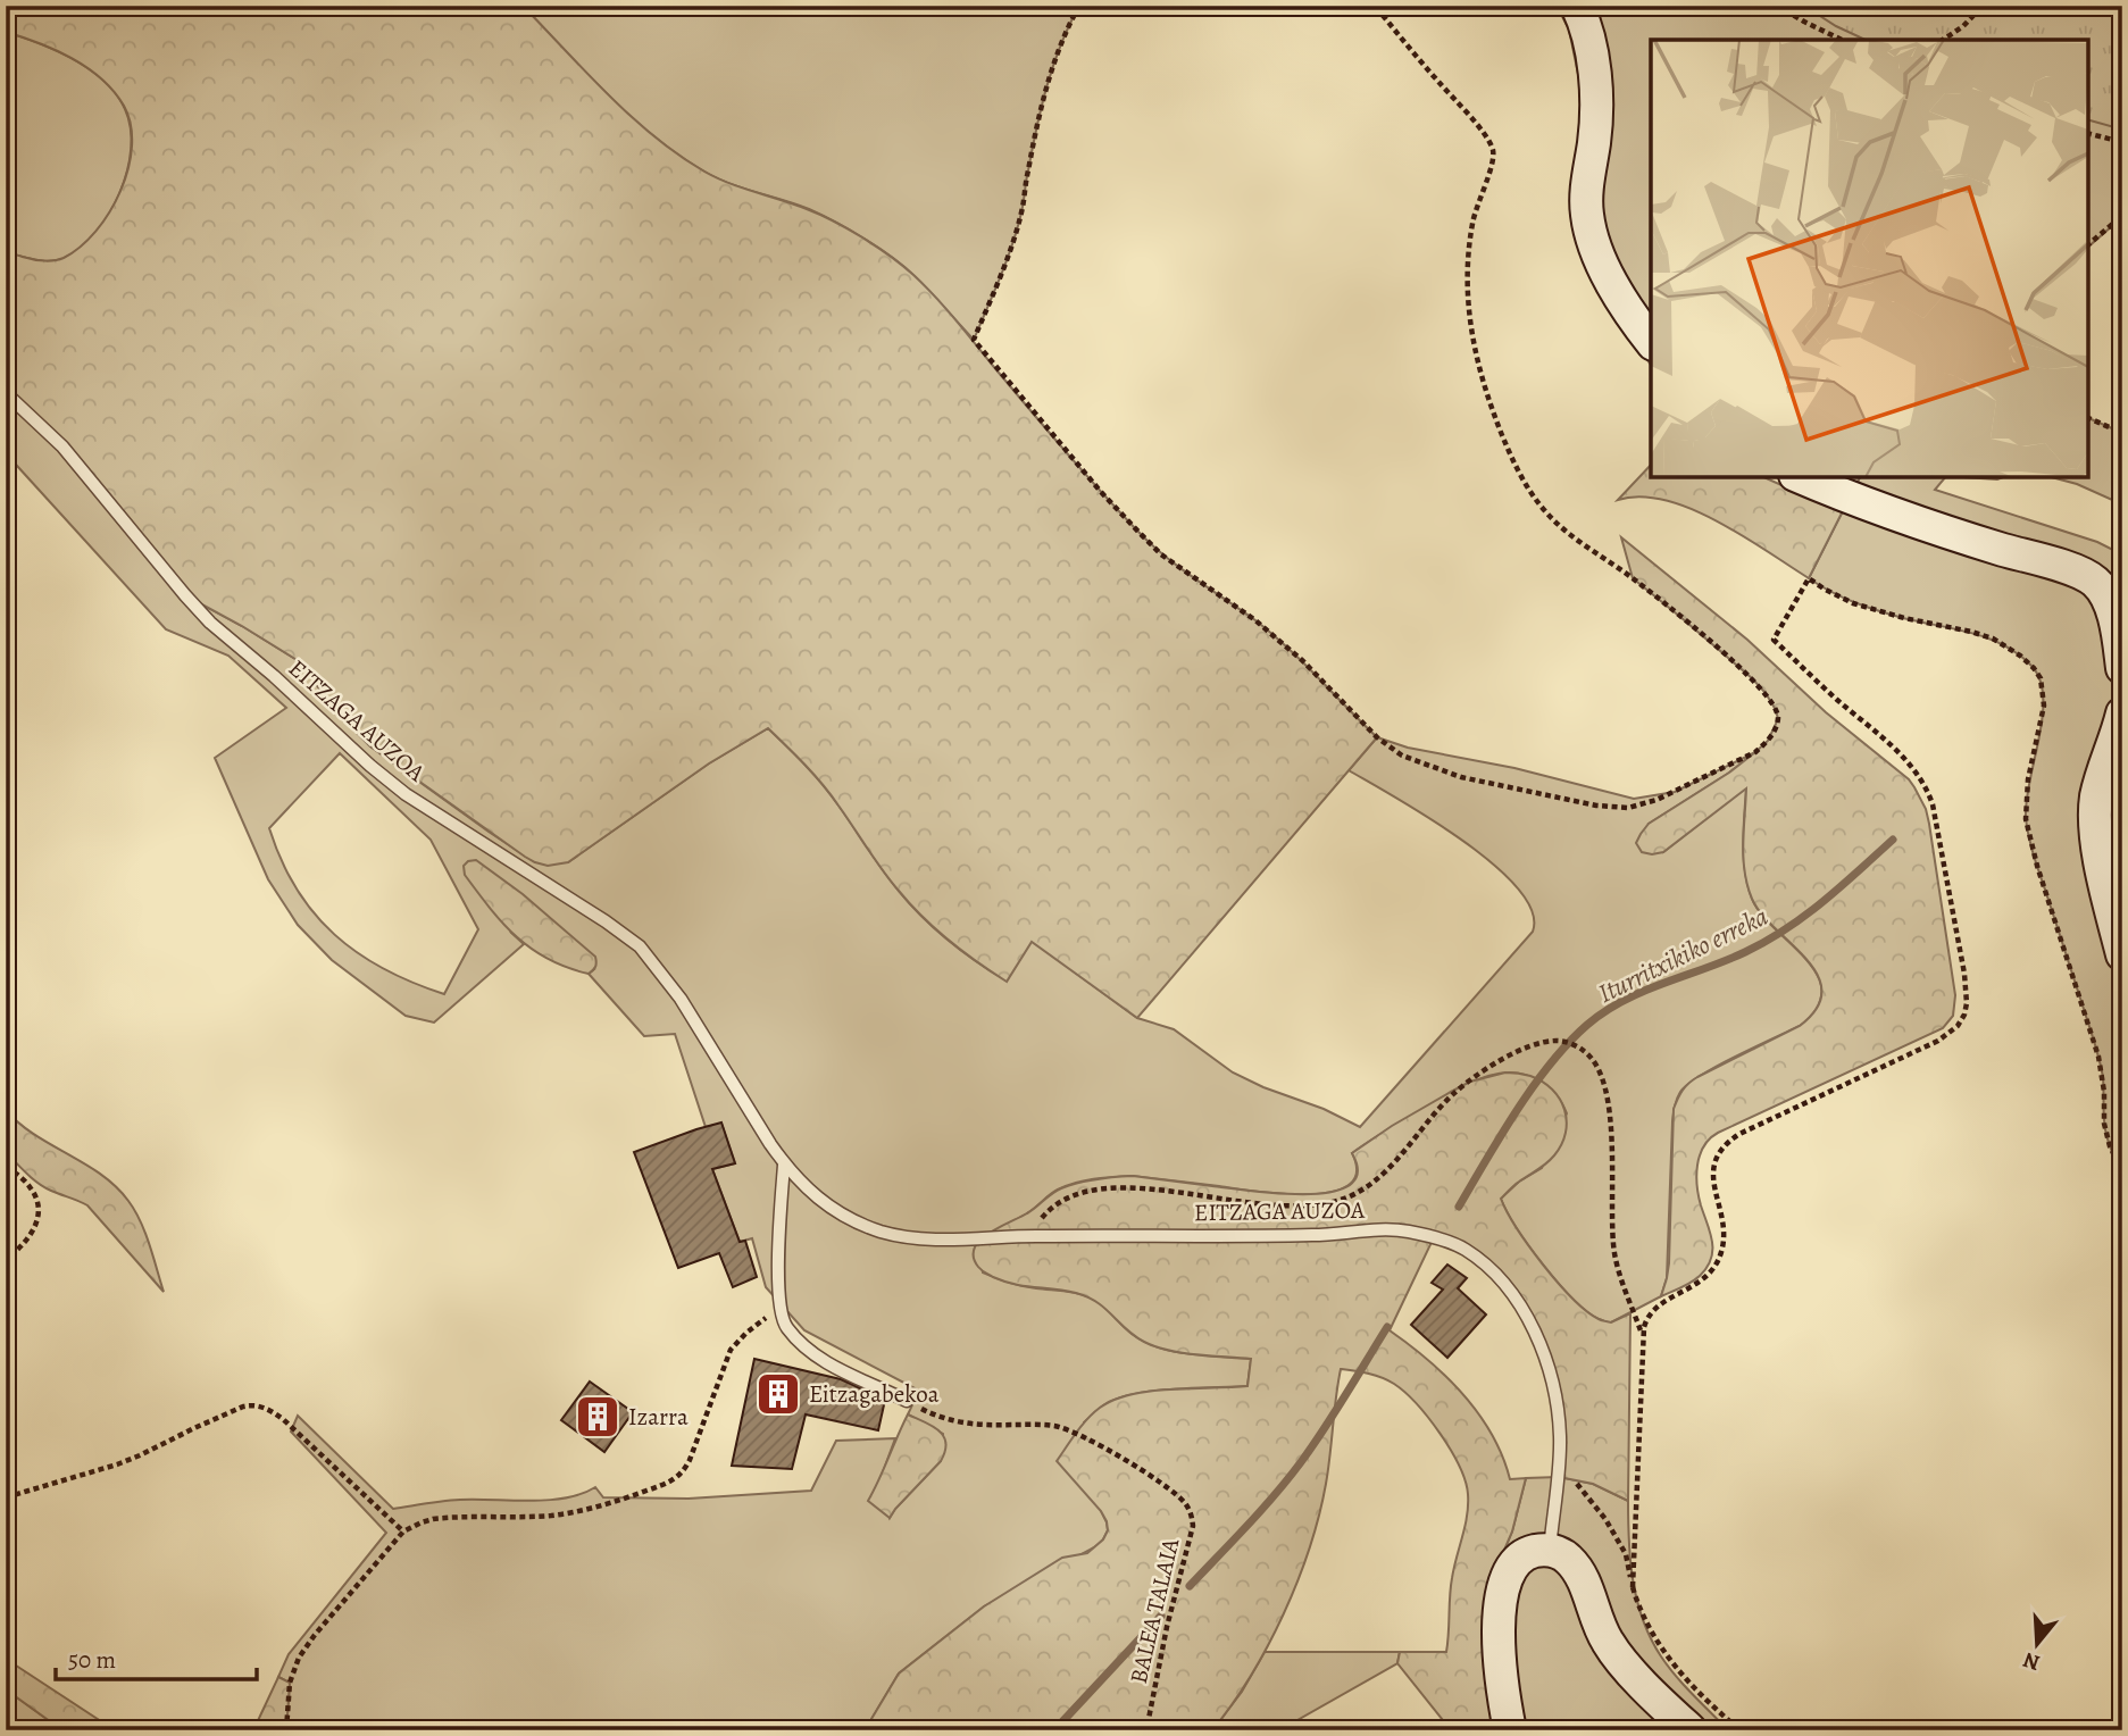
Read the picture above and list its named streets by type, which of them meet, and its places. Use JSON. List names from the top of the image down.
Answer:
{
  "streets": {
    "lane": ["EITZAGA AUZOA"],
    "path": ["BALEA TALAIA"]
  },
  "water": ["Iturritxikiko erreka"],
  "places": {
    "building": ["Eitzagabekoa", "Izarra"]
  },
  "scale_bar": "50 m",
  "north": "bottom"
}
